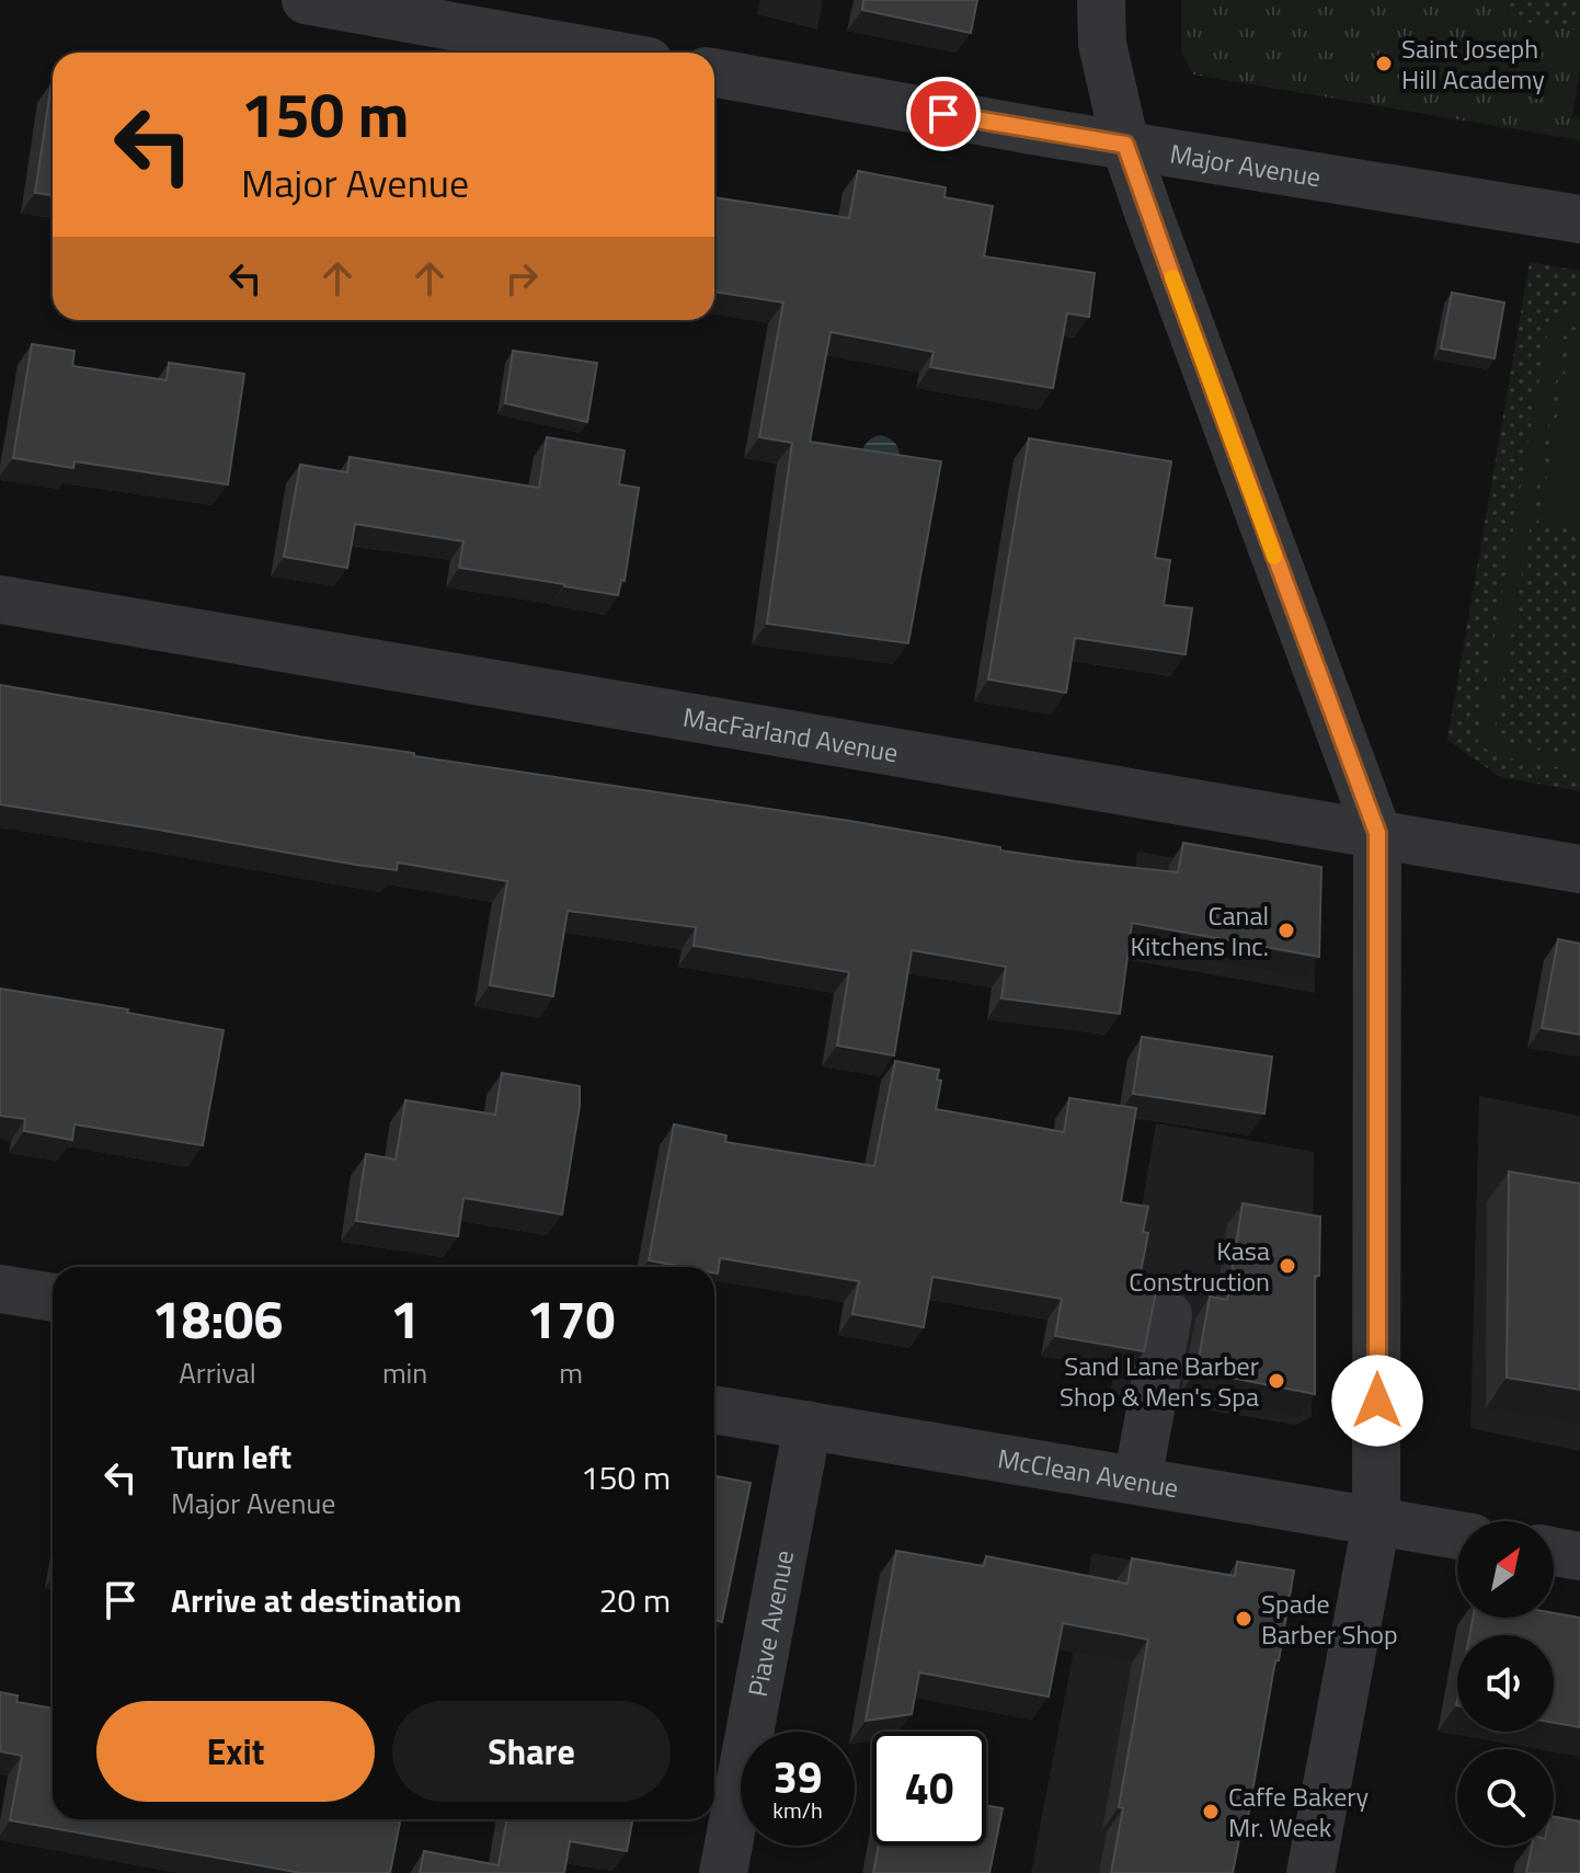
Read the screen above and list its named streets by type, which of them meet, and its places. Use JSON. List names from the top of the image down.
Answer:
{
  "streets": {
    "street": [
      "Major Avenue",
      "MacFarland Avenue",
      "McClean Avenue",
      "Piave Avenue"
    ]
  },
  "crossings": [
    ["McClean Avenue", "Piave Avenue"]
  ],
  "places": [
    "Saint Joseph Hill Academy",
    "Canal Kitchens Inc.",
    "Kasa Construction",
    "Sand Lane Barber Shop & Men's Spa",
    "Spade Barber Shop",
    "Caffe Bakery Mr. Week"
  ],
  "north": "top right",
  "page": {
    "turn": ["150 m", "Major Avenue"],
    "eta": [
      "18:06",
      "Arrival",
      "1",
      "min",
      "170",
      "m"
    ],
    "list": [
      {
        "name": "Turn left",
        "note": "Major Avenue",
        "value": "150 m"
      },
      {
        "name": "Arrive at destination",
        "value": "20 m"
      }
    ],
    "buttons": ["Exit", "Share"],
    "speed": "39 km/h",
    "limit": "40"
  }
}
